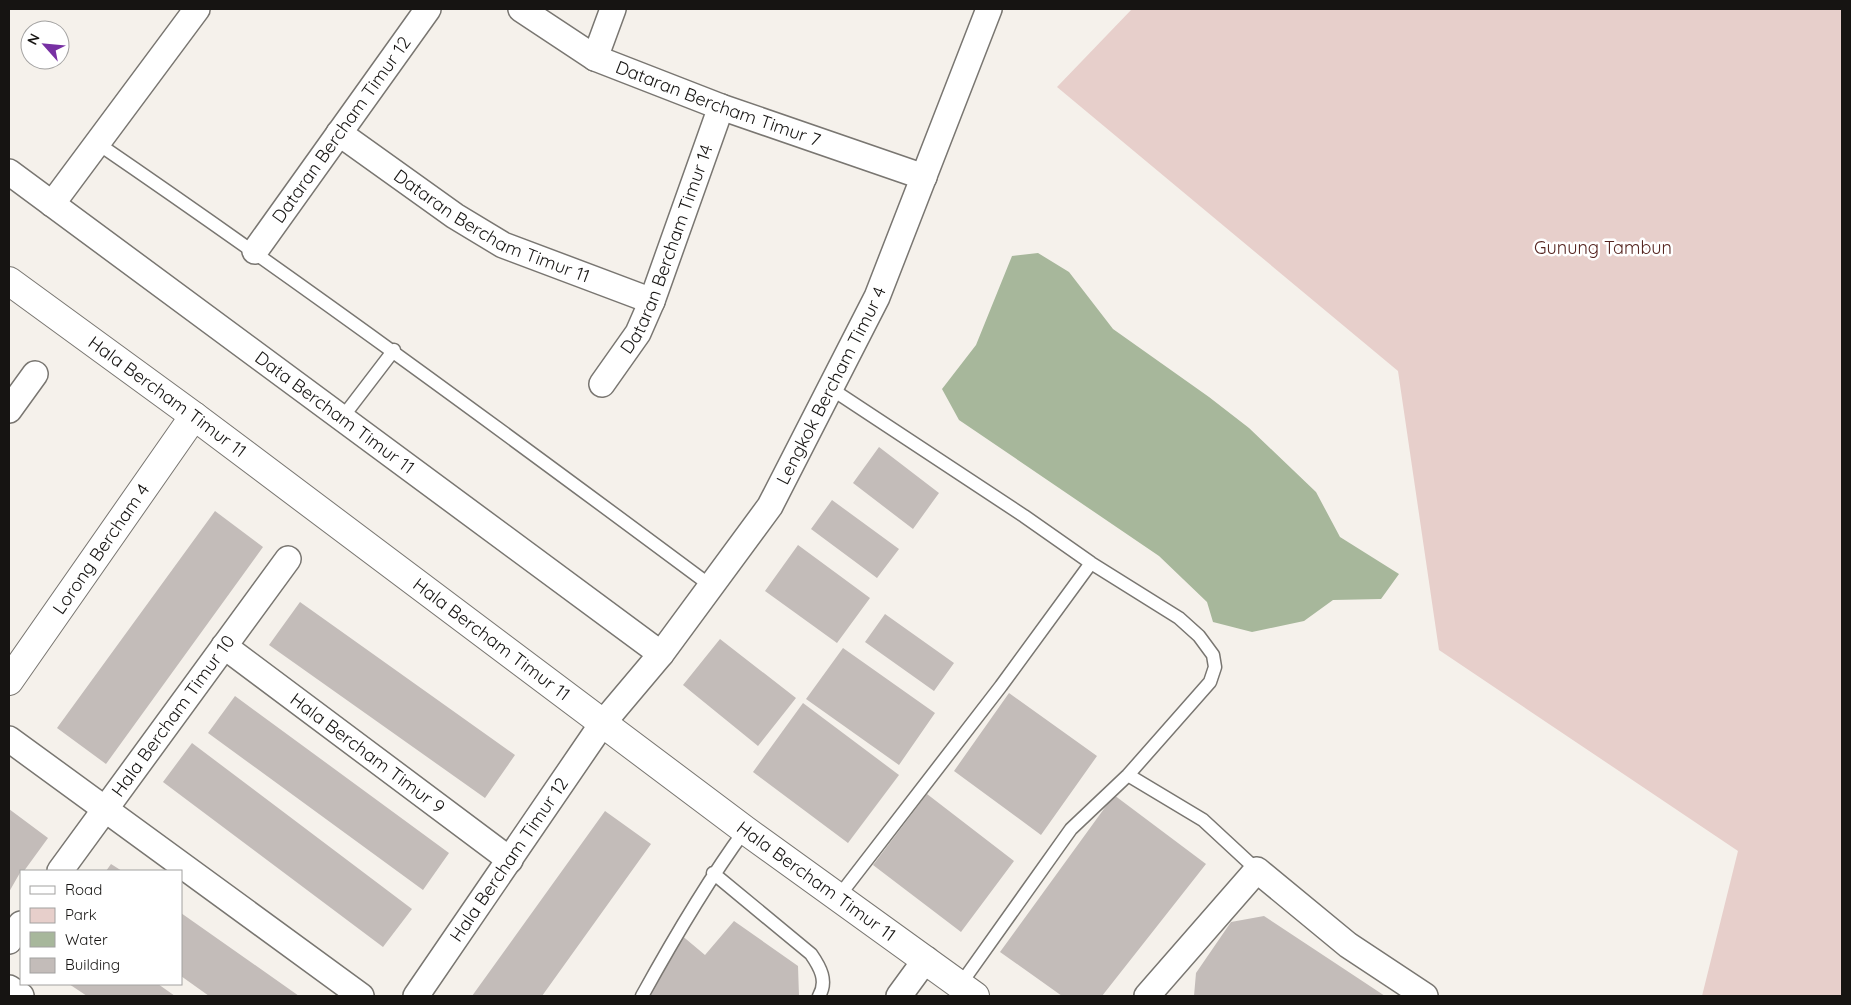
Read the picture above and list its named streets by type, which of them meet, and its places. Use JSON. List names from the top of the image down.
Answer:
{
  "streets": {
    "street": [
      "Dataran Bercham Timur 7",
      "Dataran Bercham Timur 12",
      "Dataran Bercham Timur 11",
      "Dataran Bercham Timur 14",
      "Lengkok Bercham Timur 4",
      "Hala Bercham Timur 11",
      "Data Bercham Timur 11",
      "Lorong Bercham 4",
      "Hala Bercham Timur 10",
      "Hala Bercham Timur 9",
      "Hala Bercham Timur 12"
    ]
  },
  "crossings": [
    ["Dataran Bercham Timur 7", "Dataran Bercham Timur 14"],
    ["Dataran Bercham Timur 7", "Lengkok Bercham Timur 4"],
    ["Dataran Bercham Timur 12", "Dataran Bercham Timur 11"],
    ["Dataran Bercham Timur 11", "Dataran Bercham Timur 14"],
    ["Lengkok Bercham Timur 4", "Hala Bercham Timur 11"],
    ["Lengkok Bercham Timur 4", "Data Bercham Timur 11"],
    ["Lengkok Bercham Timur 4", "Hala Bercham Timur 12"],
    ["Hala Bercham Timur 11", "Lorong Bercham 4"],
    ["Hala Bercham Timur 11", "Hala Bercham Timur 12"],
    ["Hala Bercham Timur 10", "Hala Bercham Timur 9"],
    ["Hala Bercham Timur 9", "Hala Bercham Timur 12"]
  ],
  "parks": ["Gunung Tambun"],
  "legend": [
    "Road",
    "Park",
    "Water",
    "Building"
  ],
  "north": "top left"
}
